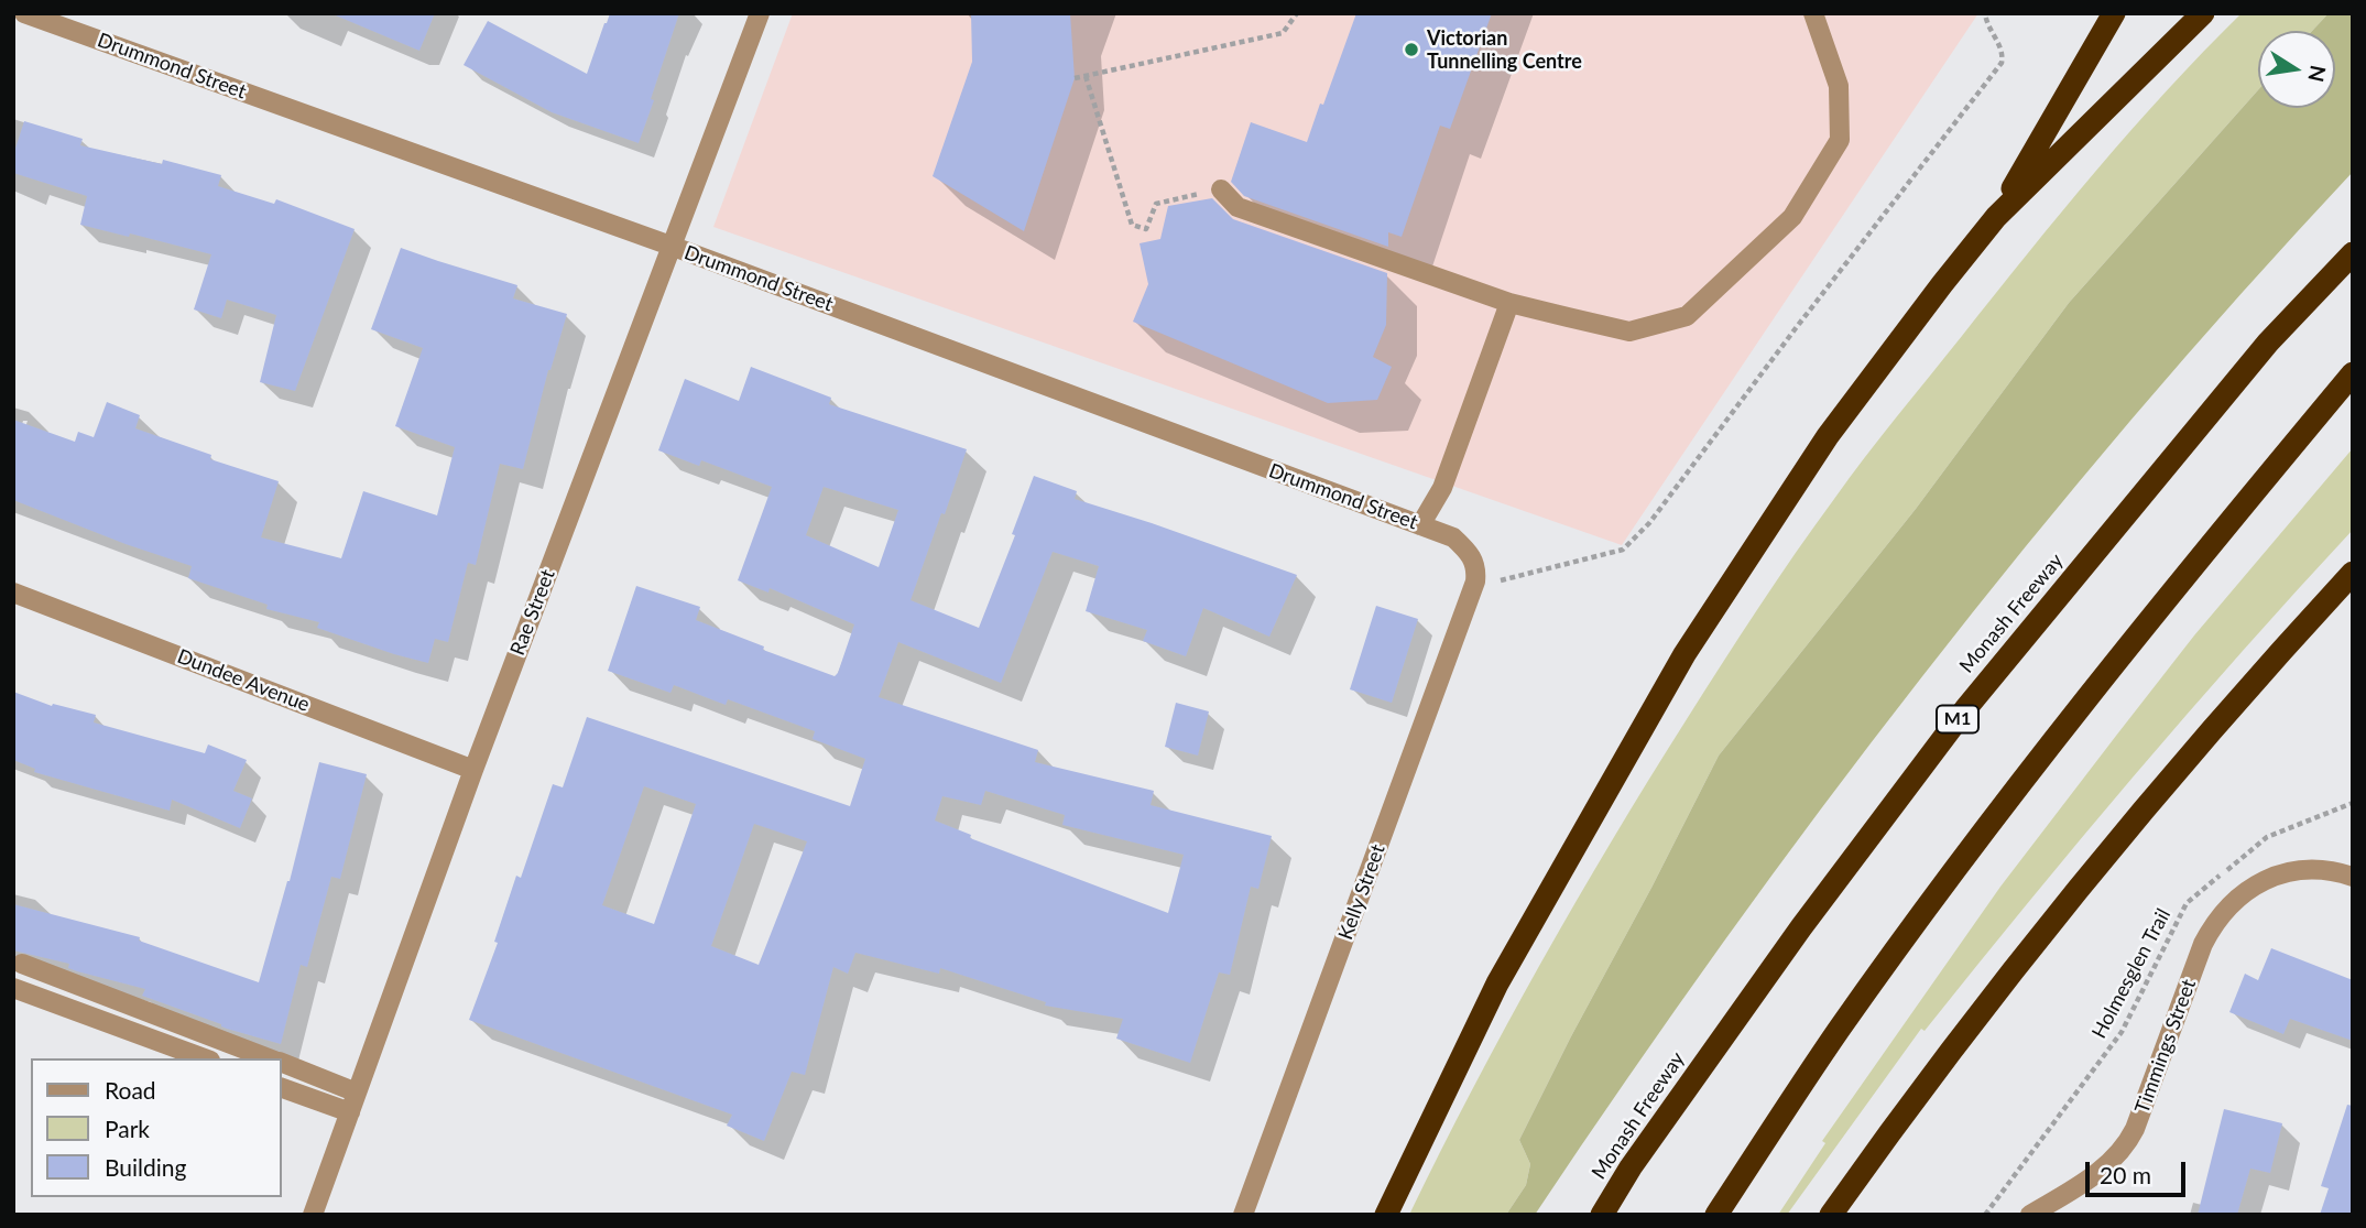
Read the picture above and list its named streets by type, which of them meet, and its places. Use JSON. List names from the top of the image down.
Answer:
{
  "streets": {
    "highway": ["Monash Freeway", "M1"],
    "street": [
      "Drummond Street",
      "Rae Street",
      "Dundee Avenue",
      "Kelly Street",
      "Timmings Street"
    ],
    "path": ["Holmesglen Trail"]
  },
  "crossings": [
    ["Drummond Street", "Rae Street"],
    ["Drummond Street", "Kelly Street"],
    ["Rae Street", "Dundee Avenue"]
  ],
  "places": ["Victorian Tunnelling Centre"],
  "legend": ["Road", "Park", "Building"],
  "scale_bar": "20 m",
  "north": "right"
}
